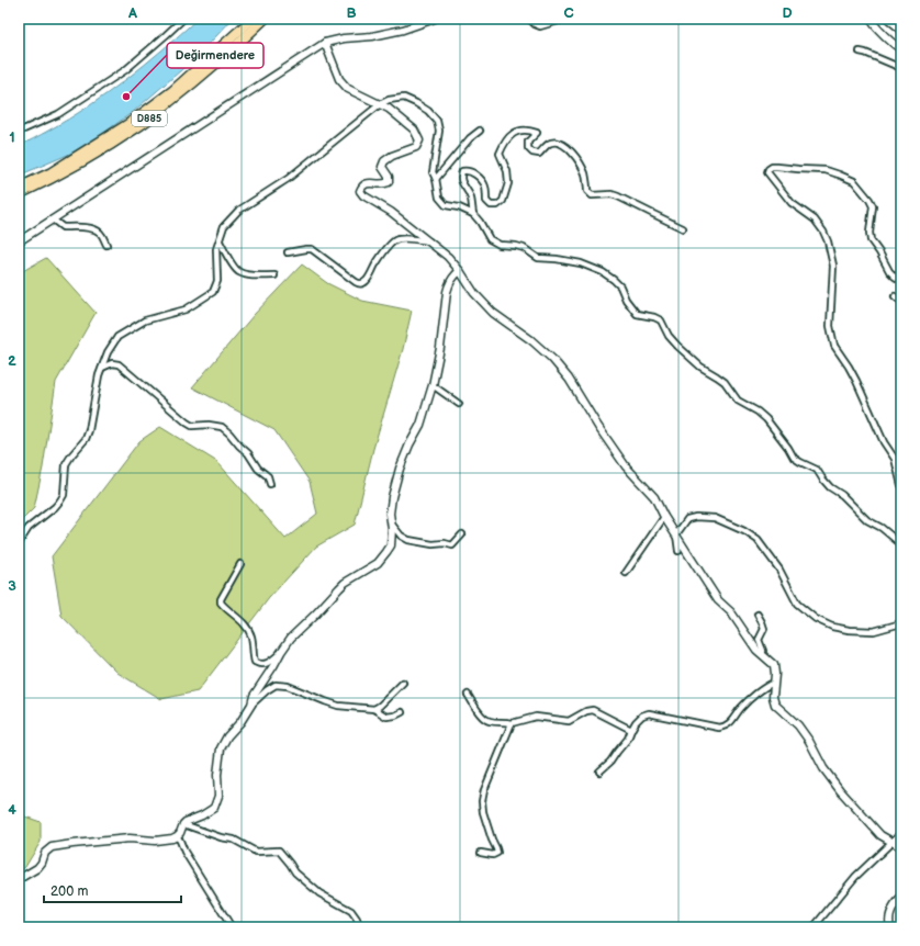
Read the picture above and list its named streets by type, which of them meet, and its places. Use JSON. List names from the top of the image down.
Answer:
{
  "streets": {
    "highway": ["D885"]
  },
  "places": ["Değirmendere"],
  "scale_bar": "200 m",
  "grid": {
    "columns": [
      "A",
      "B",
      "C",
      "D"
    ],
    "rows": [
      "1",
      "2",
      "3",
      "4"
    ]
  }
}
